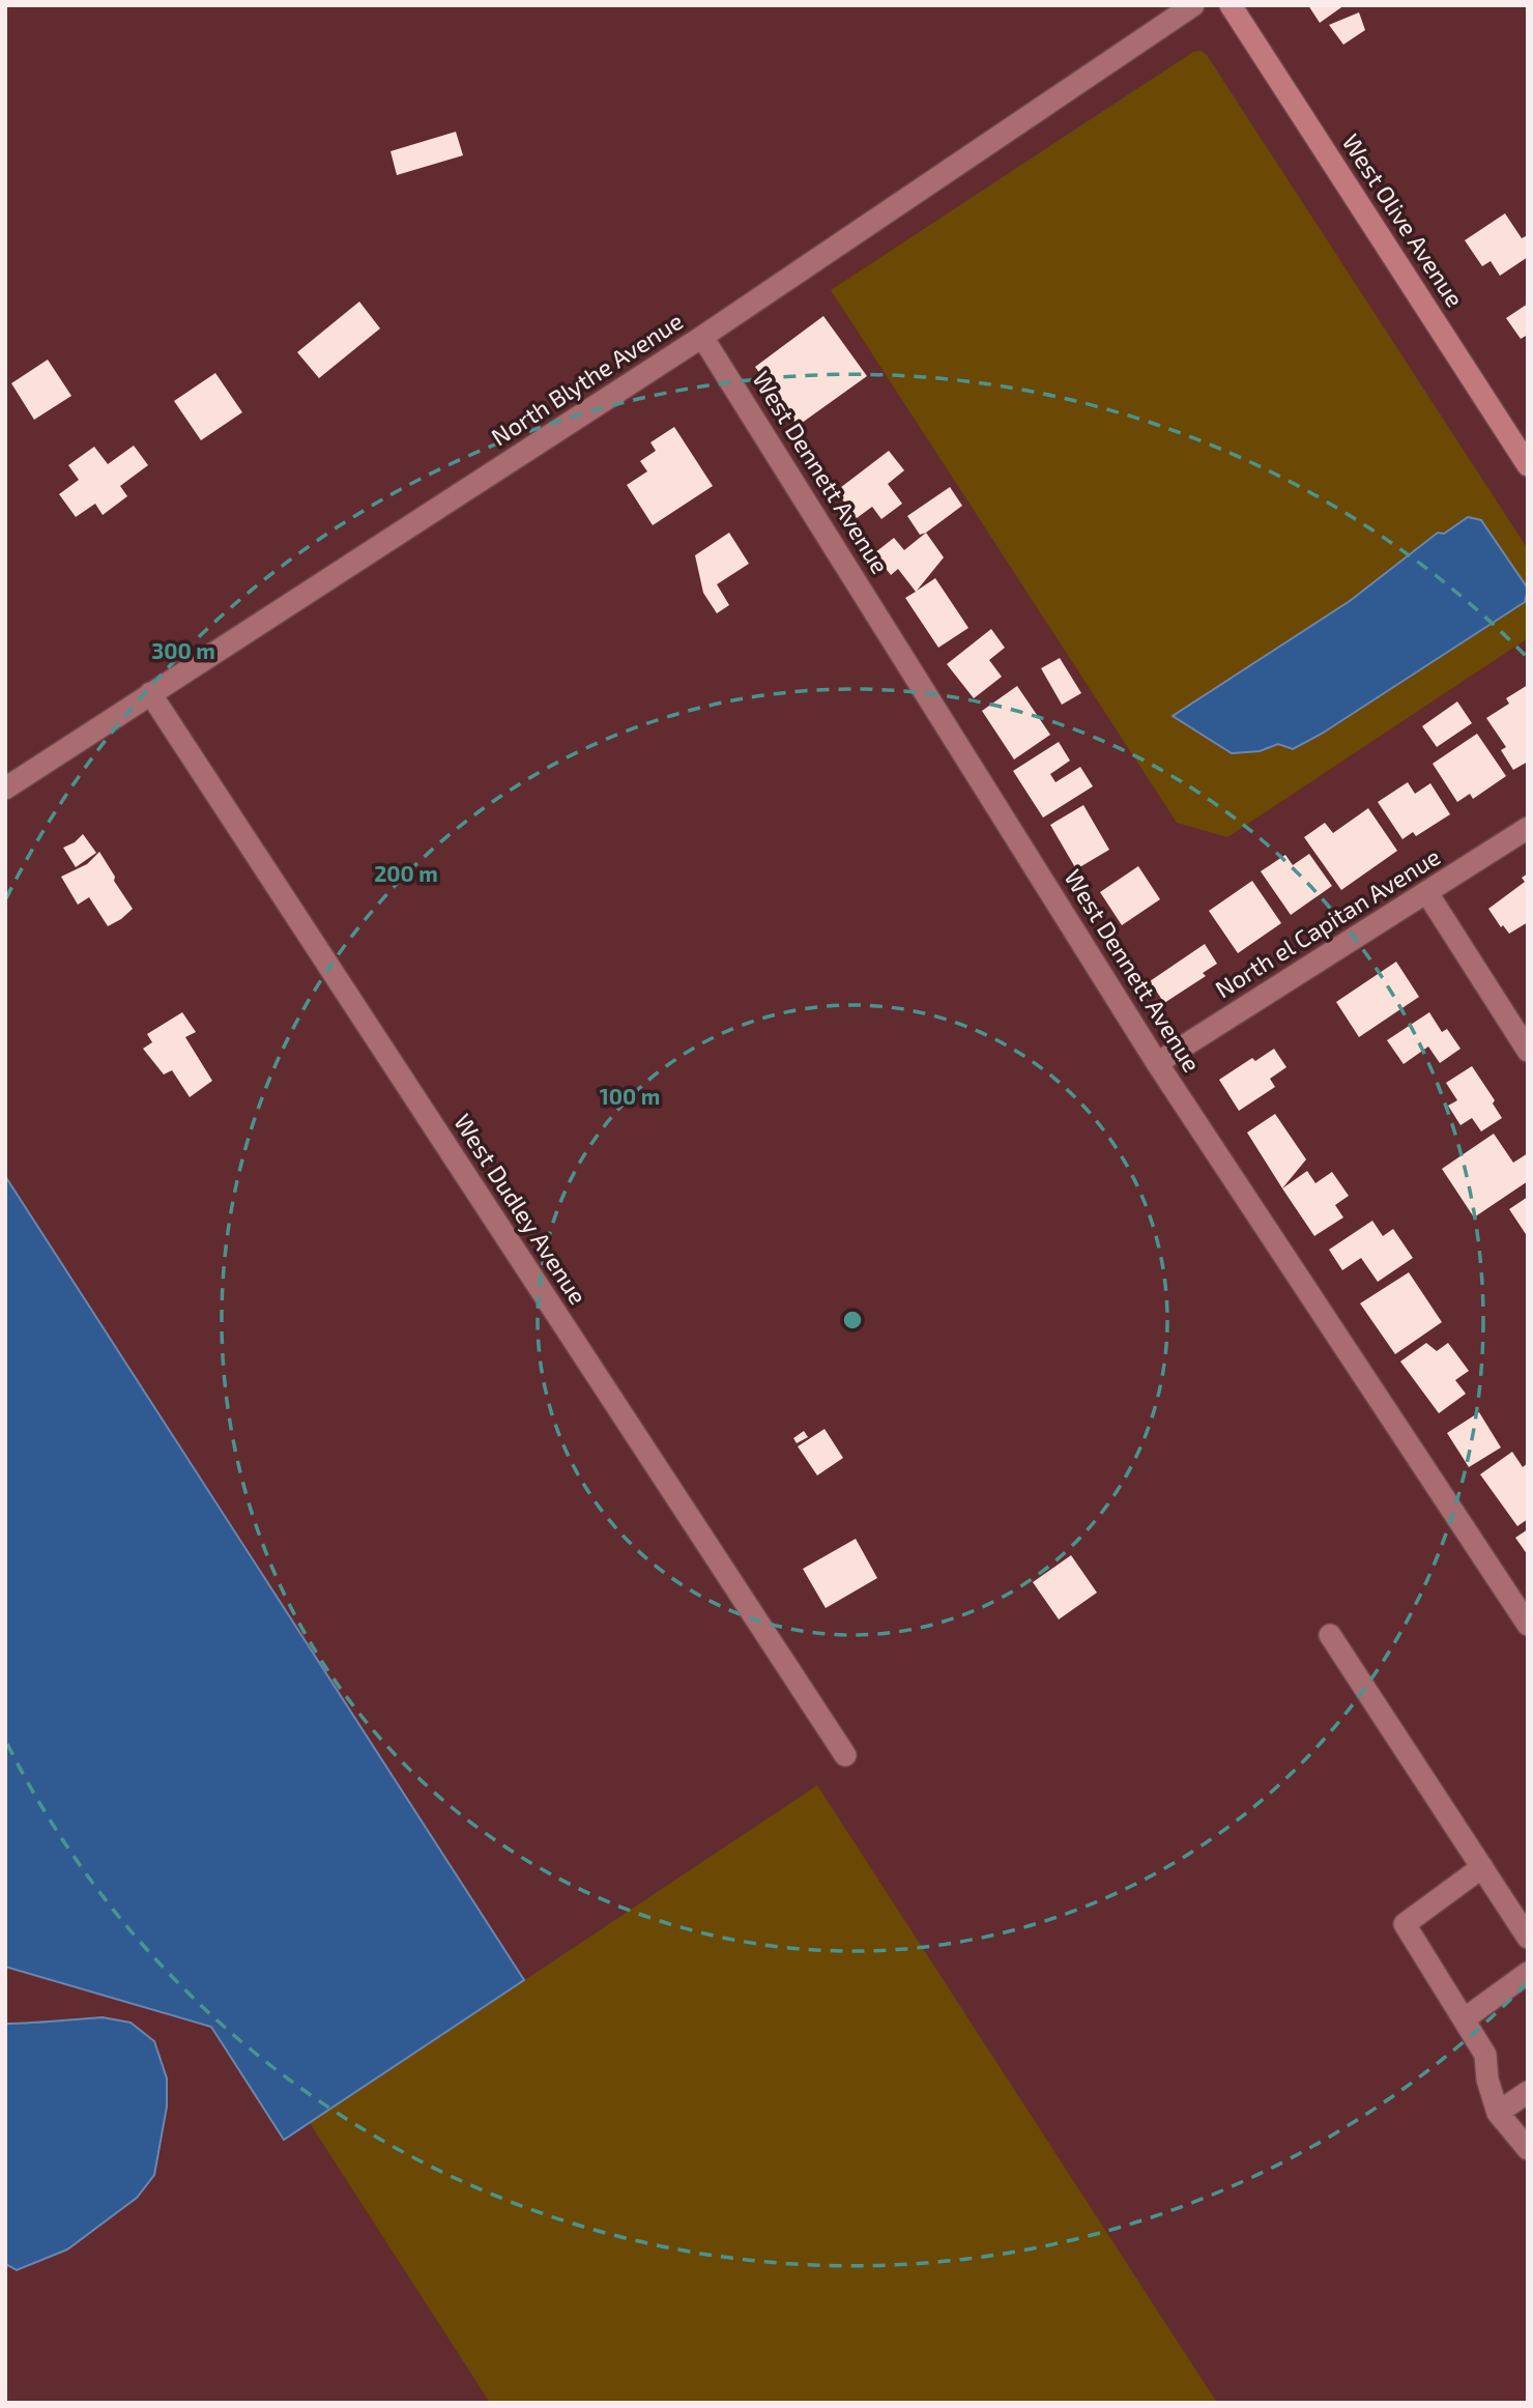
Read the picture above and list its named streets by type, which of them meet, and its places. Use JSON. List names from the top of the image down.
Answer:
{
  "streets": {
    "main road": ["West Olive Avenue"],
    "street": [
      "North Blythe Avenue",
      "West Dennett Avenue",
      "North el Capitan Avenue",
      "West Dudley Avenue"
    ]
  },
  "crossings": [
    ["North Blythe Avenue", "West Dennett Avenue"],
    ["North Blythe Avenue", "West Dudley Avenue"],
    ["West Dennett Avenue", "North el Capitan Avenue"]
  ],
  "rings": ["300 m", "200 m", "100 m"]
}
